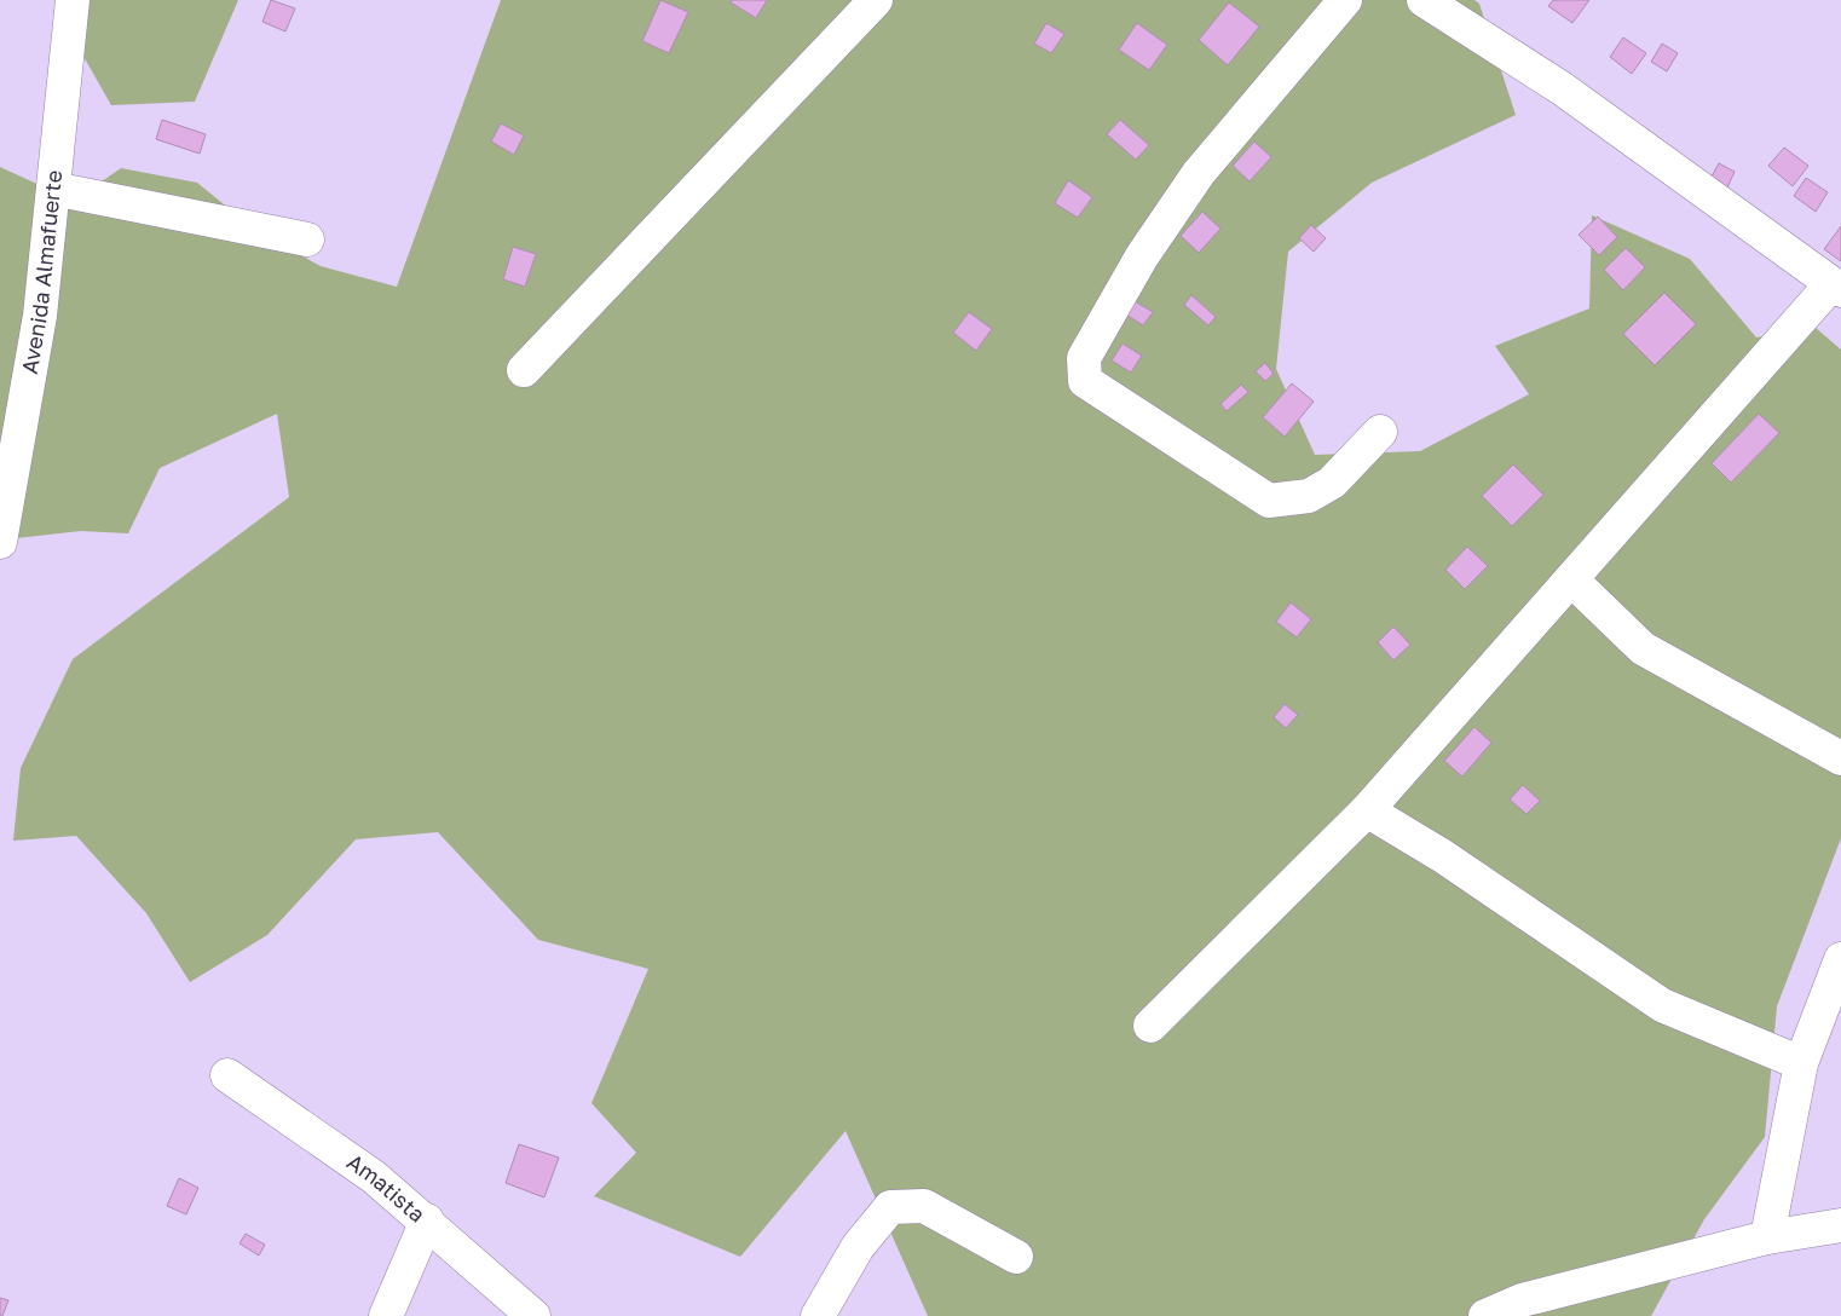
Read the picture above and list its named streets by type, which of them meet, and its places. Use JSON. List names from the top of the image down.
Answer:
{
  "streets": {
    "street": ["Avenida Almafuerte", "Amatista"]
  }
}
